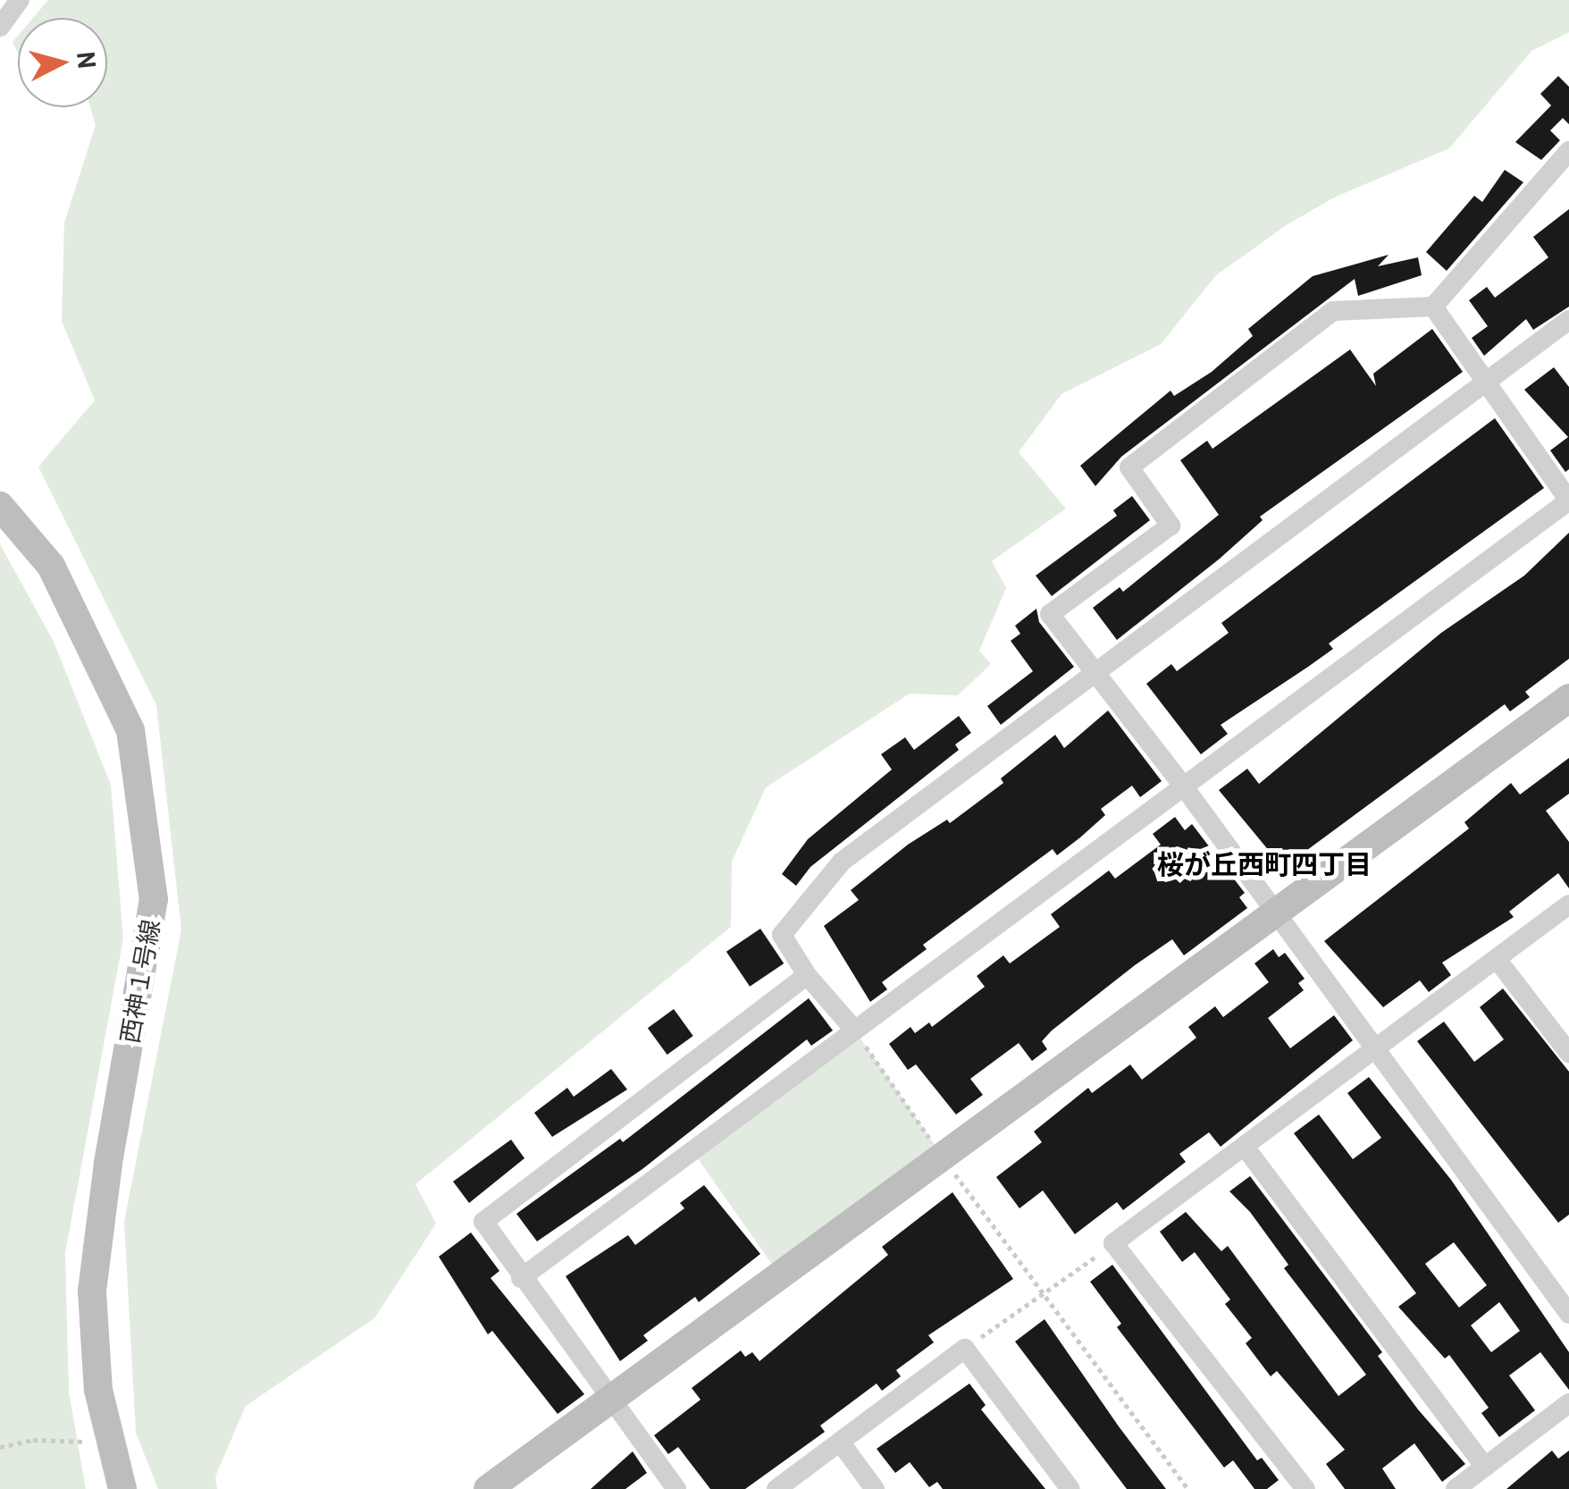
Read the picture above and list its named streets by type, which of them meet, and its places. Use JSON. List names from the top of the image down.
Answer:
{
  "streets": {
    "street": ["西神１号線"]
  },
  "districts": ["桜が丘西町四丁目"],
  "north": "right"
}
